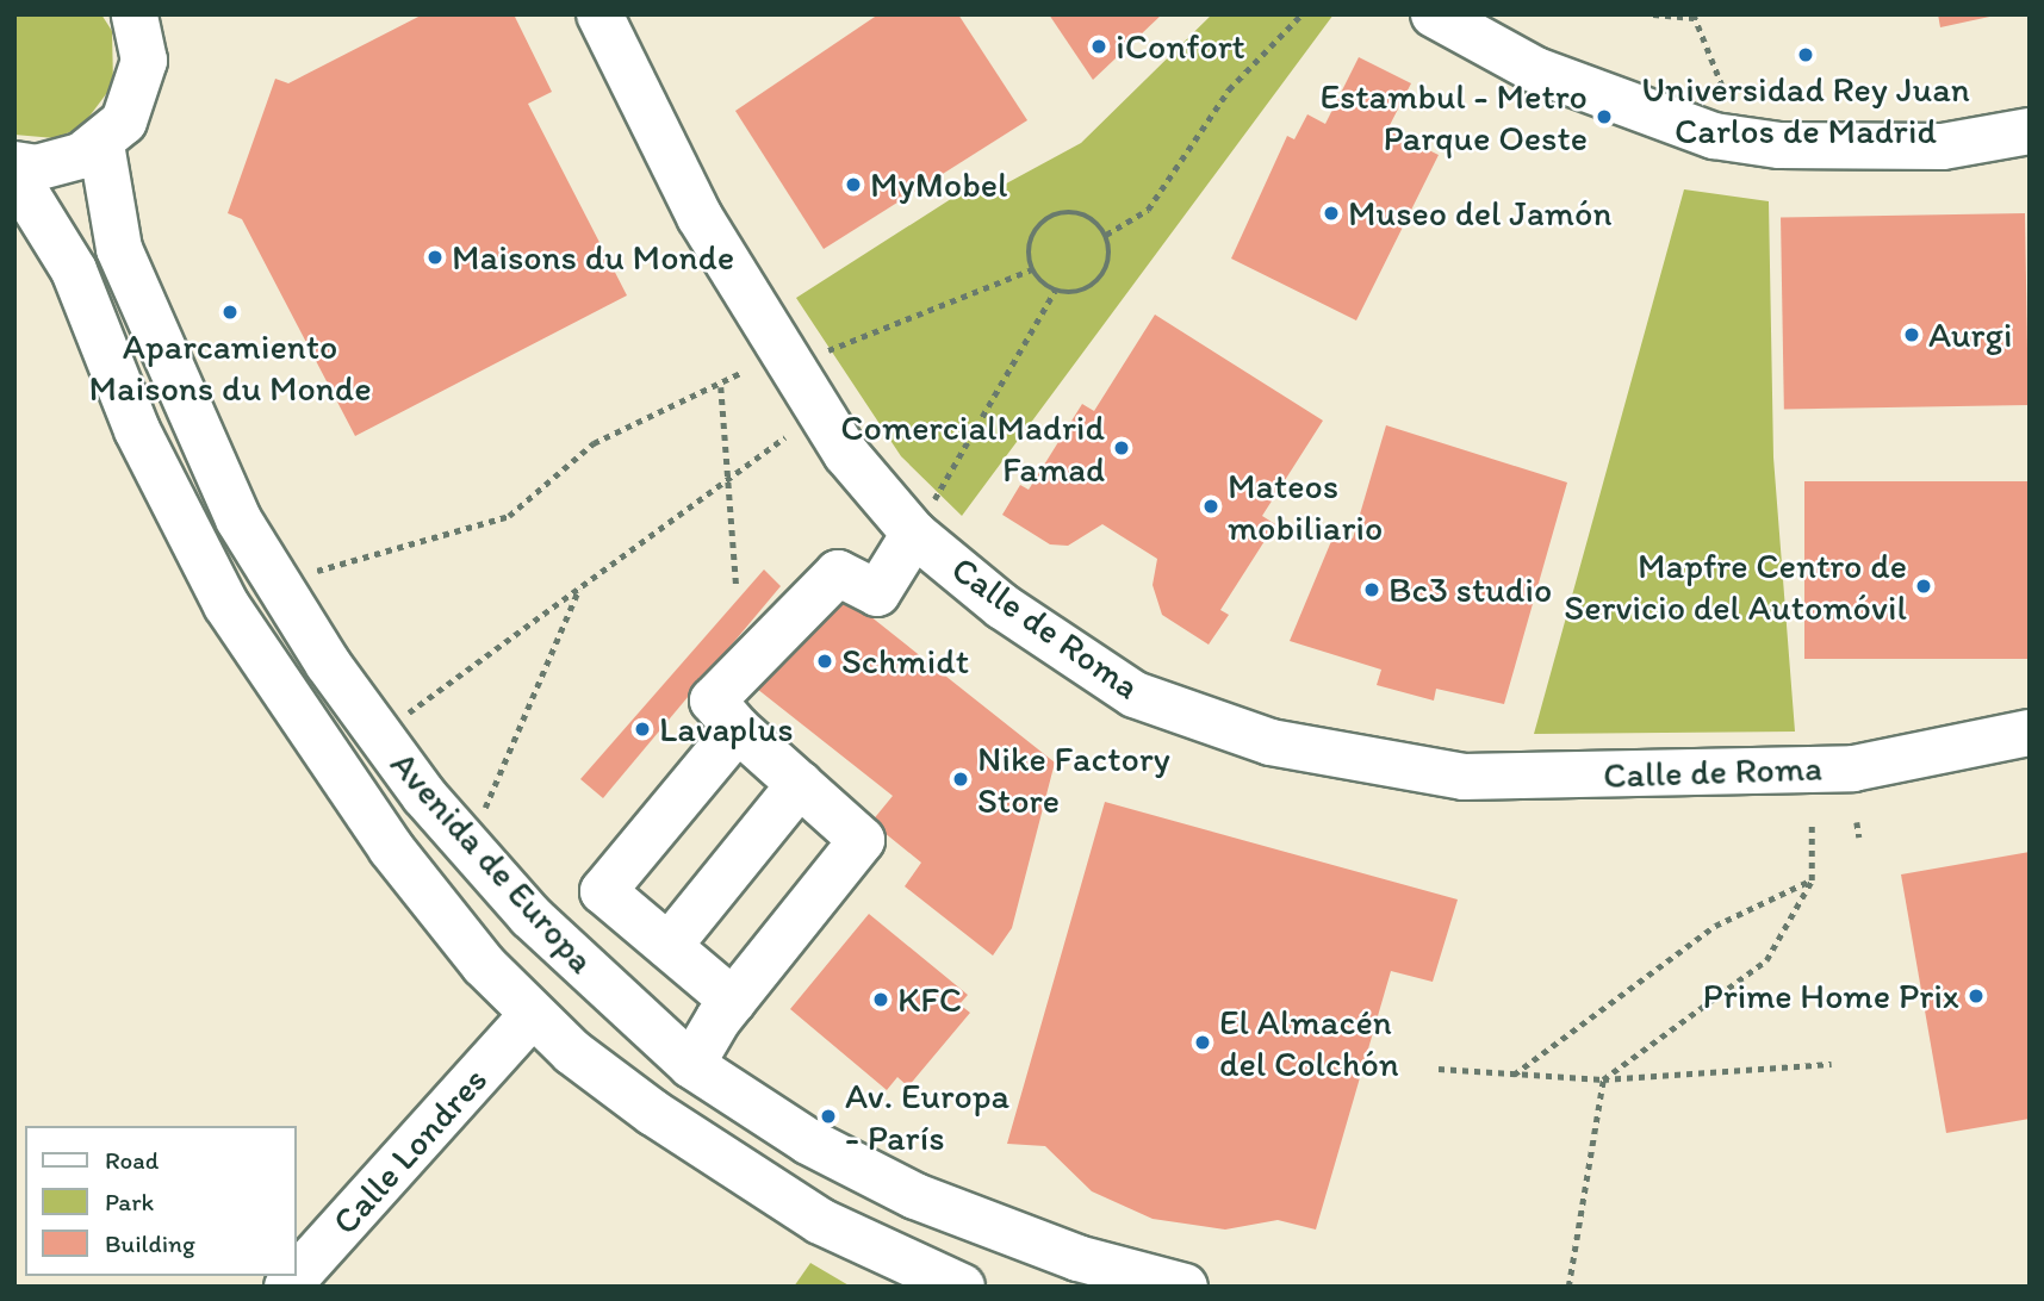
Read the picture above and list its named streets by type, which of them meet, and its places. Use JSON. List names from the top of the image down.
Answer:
{
  "streets": {
    "street": ["Calle de Roma", "Avenida de Europa", "Calle Londres"]
  },
  "crossings": [
    ["Avenida de Europa", "Calle Londres"]
  ],
  "places": [
    "iConfort",
    "Universidad Rey Juan Carlos de Madrid",
    "Estambul - Metro Parque Oeste",
    "MyMobel",
    "Museo del Jamón",
    "Maisons du Monde",
    "Aparcamiento Maisons du Monde",
    "Aurgi",
    "ComercialMadrid Famad",
    "Mateos mobiliario",
    "Mapfre Centro de Servicio del Automóvil",
    "Bc3 studio",
    "Schmidt",
    "Lavaplus",
    "Nike Factory Store",
    "Prime Home Prix",
    "KFC",
    "El Almacén del Colchón",
    "Av. Europa - París"
  ],
  "legend": ["Road", "Park", "Building"]
}
